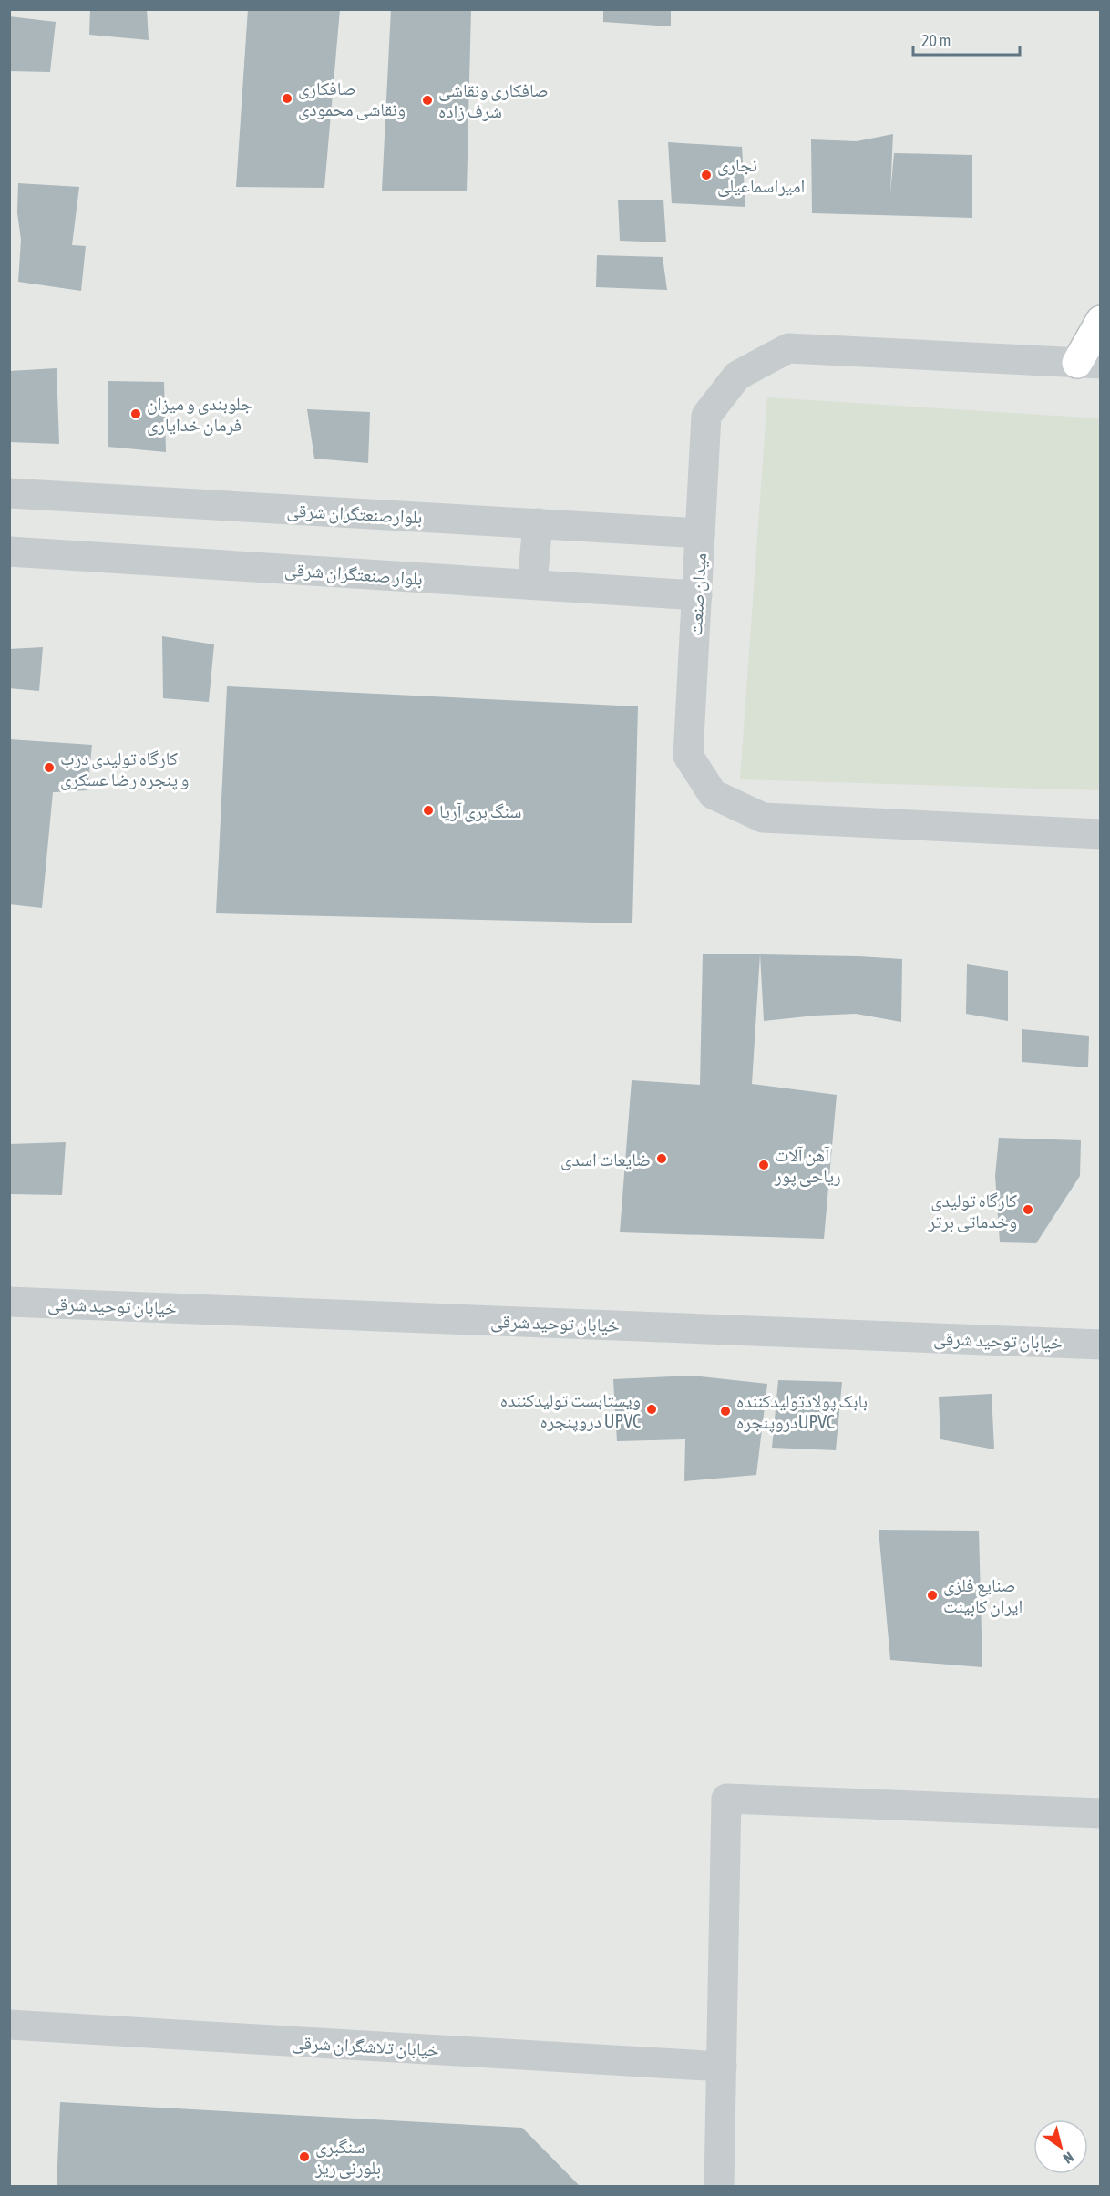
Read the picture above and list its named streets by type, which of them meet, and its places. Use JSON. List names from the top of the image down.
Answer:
{
  "streets": {
    "street": [
      "بلوارصنعتگران شرقی",
      "بلوار صنعتگران شرقی",
      "میدان صنعت",
      "خیابان توحید شرقی",
      "خیابان تلاشگران شرقی"
    ]
  },
  "crossings": [
    ["بلوارصنعتگران شرقی", "میدان صنعت"],
    ["بلوار صنعتگران شرقی", "میدان صنعت"]
  ],
  "places": [
    "صافکاری ونقاشی محمودی",
    "صافکاری ونقاشی شرف زاده",
    "نجاری امیراسماعیلی",
    "جلوبندی و میزان فرمان خدایاری",
    "کارگاه تولیدی درب و پنجره رضا عسکری",
    "سنگ بری آریا",
    "ضایعات اسدی",
    "آهن آلات ریاحی پور",
    "کارگاه تولیدی وخدماتی برتر",
    "ویستابست تولیدکننده دروپنجره UPVC",
    "بابک پولادتولیدکننده دروپنجرهUPVC",
    "صنایع فلزی ایران کابینت",
    "سنگبری بلورنی ریز"
  ],
  "scale_bar": "20 m",
  "north": "bottom right"
}
